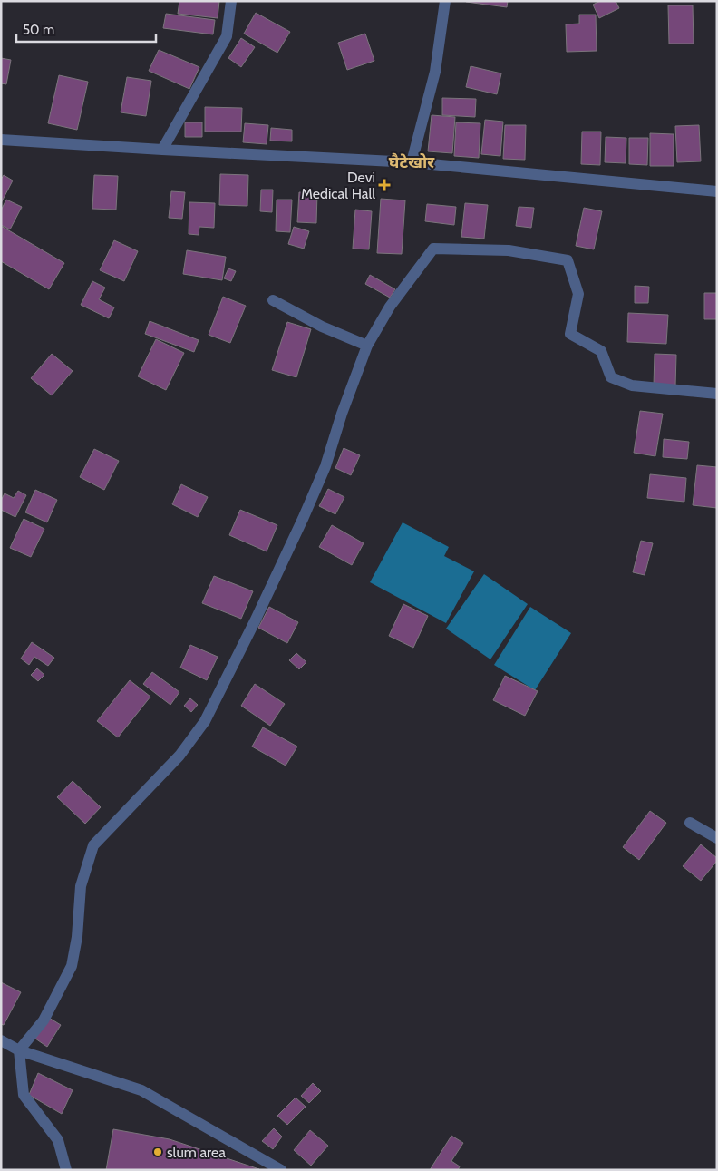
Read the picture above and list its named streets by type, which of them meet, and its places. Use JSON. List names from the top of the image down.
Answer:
{
  "districts": ["घैटेखोर"],
  "places": {
    "health": ["Devi Medical Hall"],
    "other": ["slum area"]
  },
  "scale_bar": "50 m"
}
